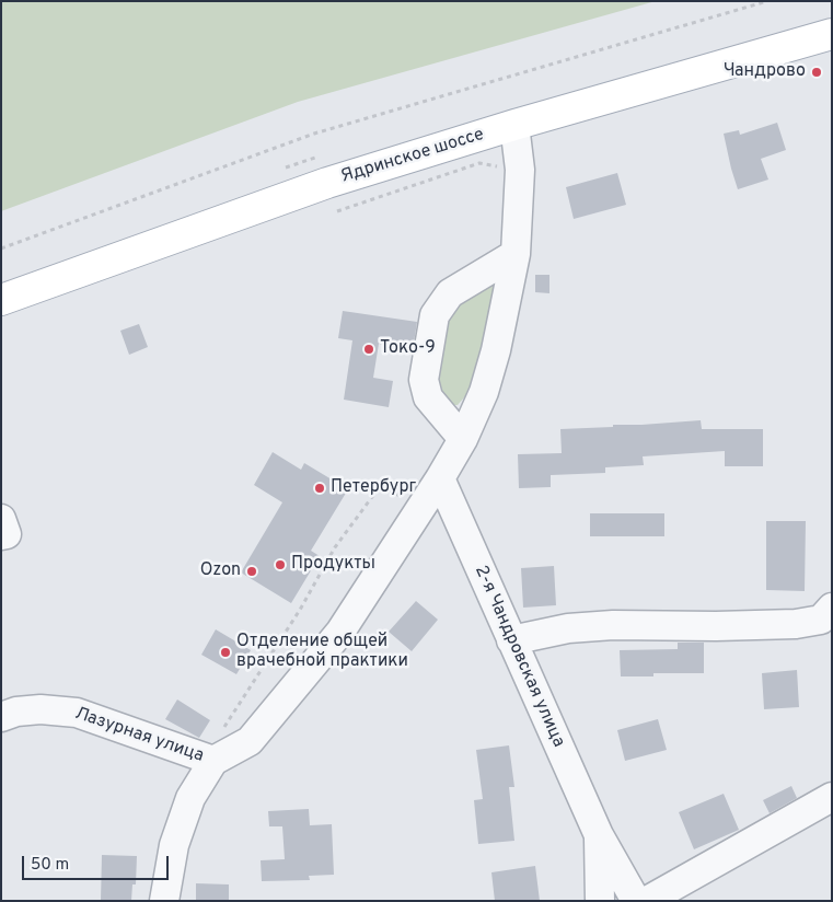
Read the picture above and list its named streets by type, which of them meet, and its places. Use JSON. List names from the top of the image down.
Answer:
{
  "streets": {
    "main road": ["Ядринское шоссе"],
    "street": ["2-я Чандровская улица", "Лазурная улица"]
  },
  "places": [
    "Чандрово",
    "Токо-9",
    "Петербург",
    "Продукты",
    "Ozon",
    "Отделение общей врачебной практики"
  ],
  "scale_bar": "50 m"
}
